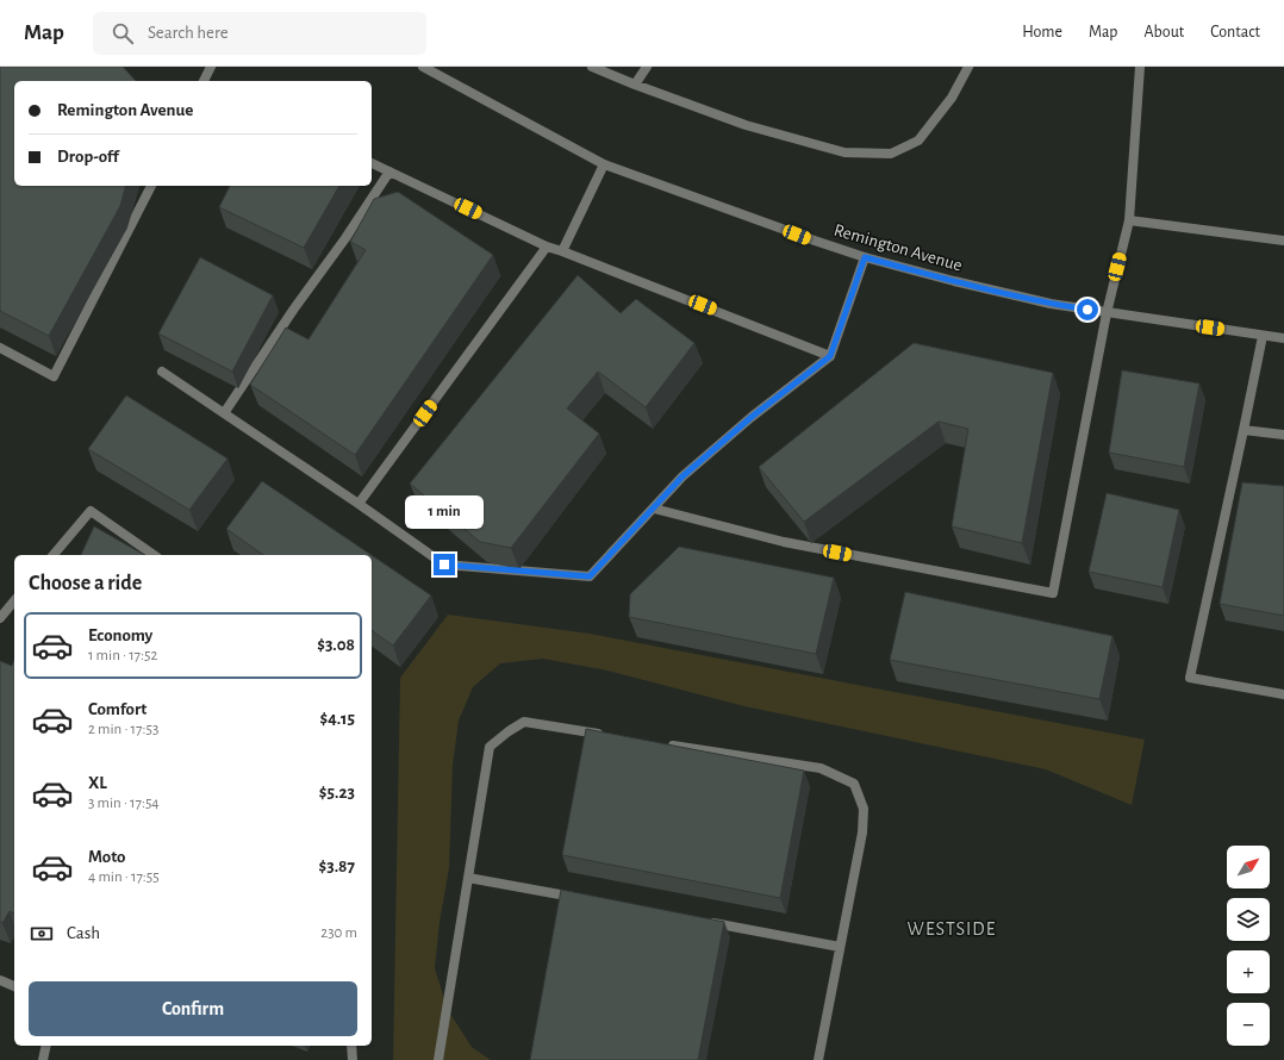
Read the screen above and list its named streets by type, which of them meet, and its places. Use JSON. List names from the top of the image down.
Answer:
{
  "streets": {
    "street": ["Remington Avenue"]
  },
  "districts": ["WESTSIDE"],
  "north": "top right",
  "page": {
    "header": "Map",
    "search": "Search here",
    "nav": [
      "Home",
      "Map",
      "About",
      "Contact"
    ],
    "banner": ["Remington Avenue", "Drop-off"],
    "bubble": "1 min",
    "heading": "Choose a ride",
    "list": [
      {
        "name": "Economy",
        "note": "1 min · 17:52",
        "value": "$3.08"
      },
      {
        "name": "Comfort",
        "note": "2 min · 17:53",
        "value": "$4.15"
      },
      {
        "name": "XL",
        "note": "3 min · 17:54",
        "value": "$5.23"
      },
      {
        "name": "Moto",
        "note": "4 min · 17:55",
        "value": "$3.87"
      }
    ],
    "map_buttons": ["+", "−"],
    "pay": ["Cash", "230 m"],
    "buttons": "Confirm"
  }
}
